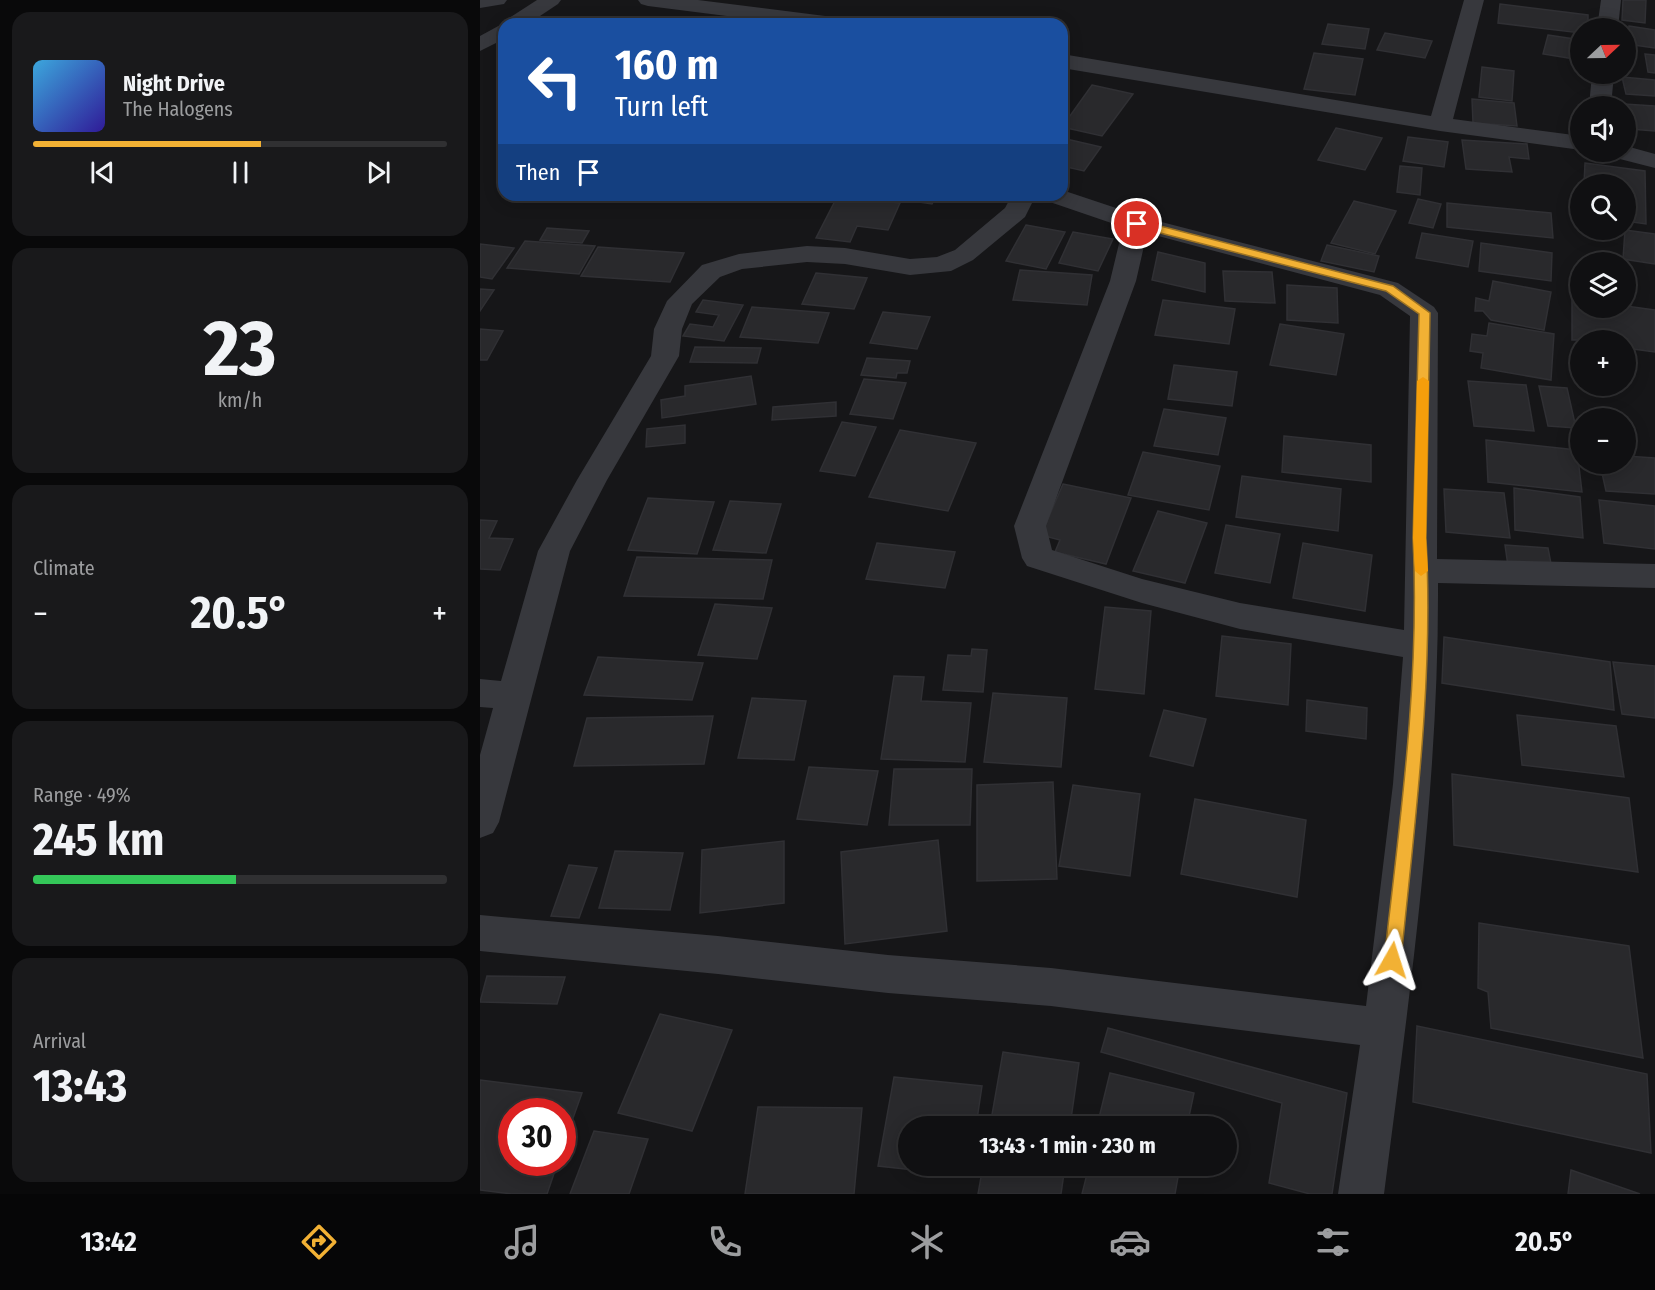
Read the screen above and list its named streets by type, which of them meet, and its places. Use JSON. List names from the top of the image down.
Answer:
{
  "north": "right",
  "page": {
    "map_buttons": ["+", "−"],
    "turn": ["160 m", "Turn left"],
    "song": ["Night Drive", "The Halogens"],
    "then": "Then",
    "tile": [
      ["23", "km/h"],
      "Climate",
      ["Range · 49%", "245 km"],
      ["Arrival", "13:43"]
    ],
    "heat": ["−", "20.5°", "+"],
    "limit": "30",
    "trip": "13:43 · 1 min · 230 m",
    "tabs": ["13:42", "20.5°"]
  }
}
